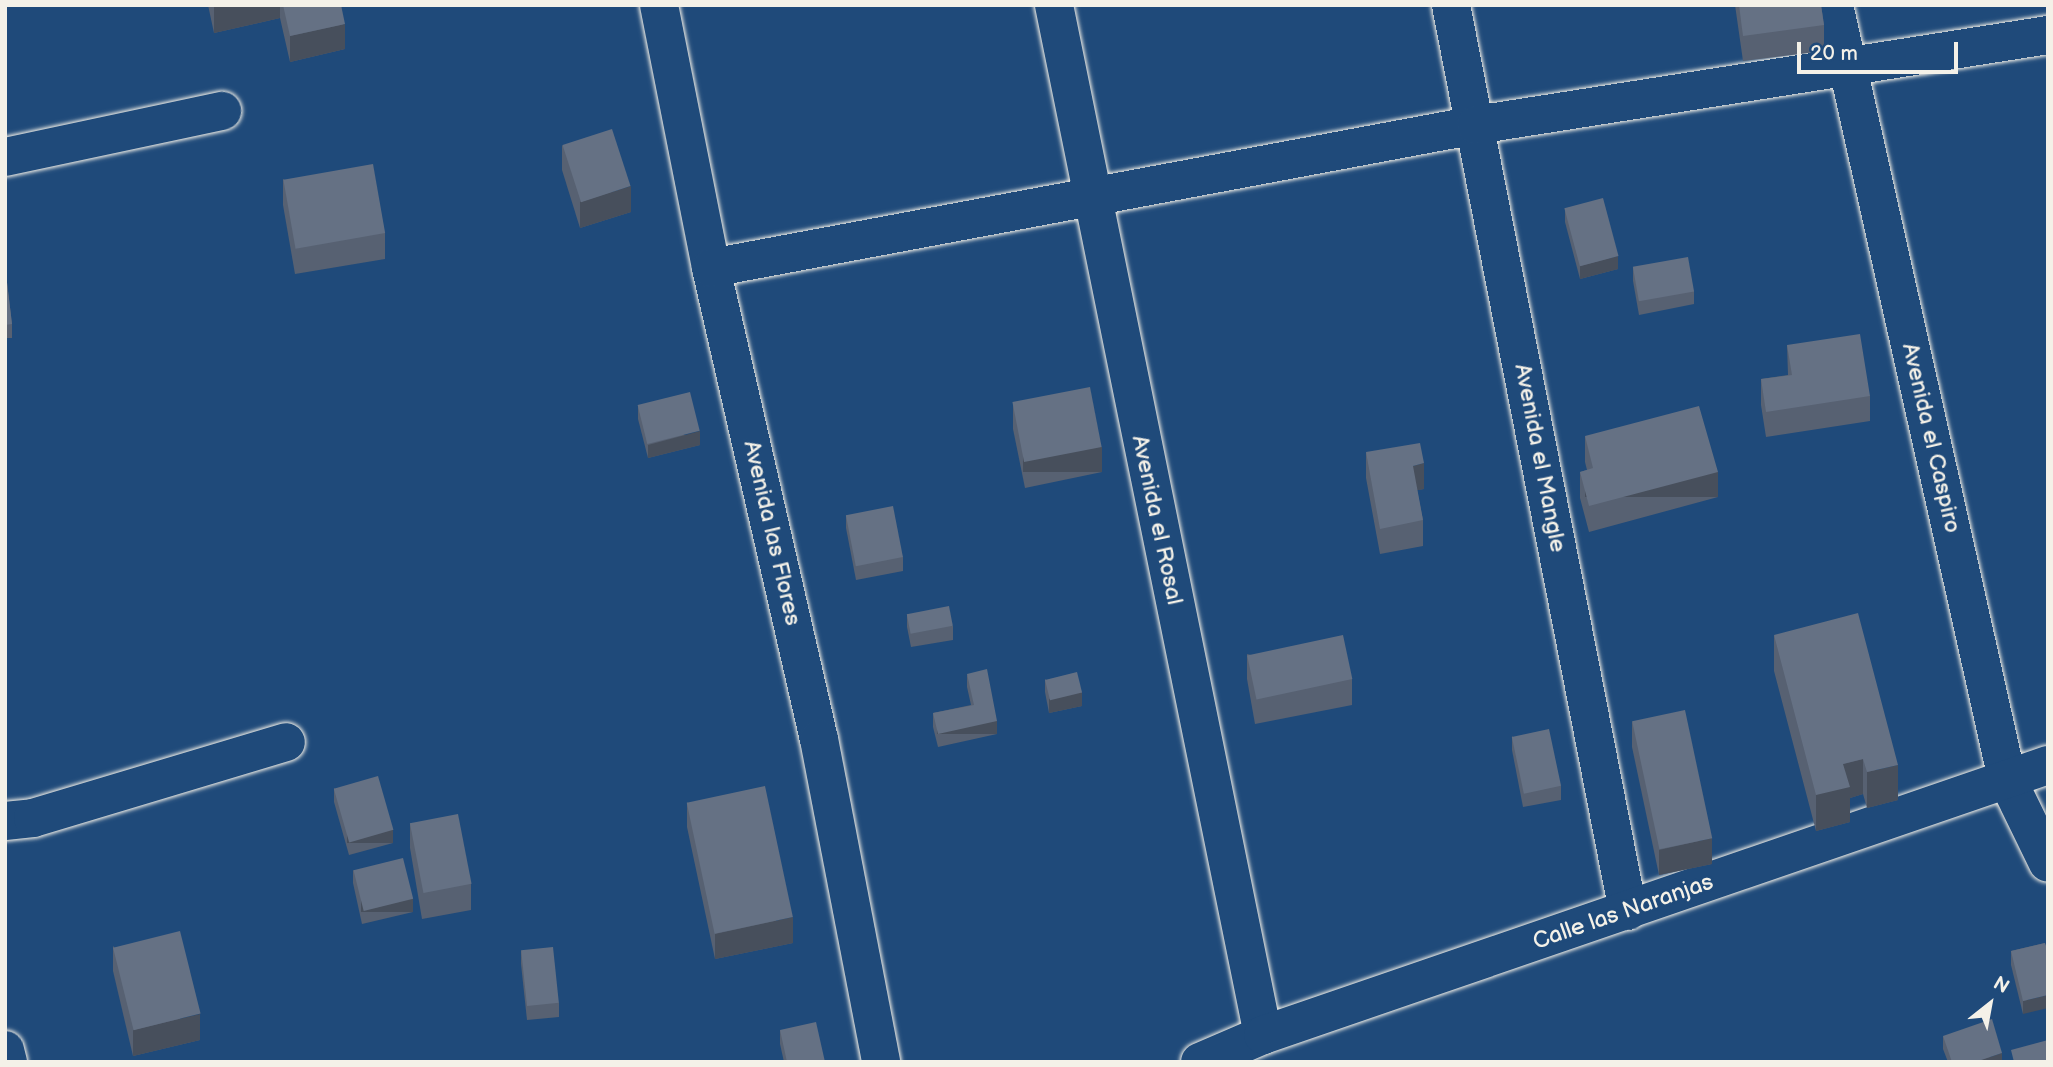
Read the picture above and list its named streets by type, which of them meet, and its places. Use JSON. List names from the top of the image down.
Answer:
{
  "streets": {
    "street": [
      "Avenida el Caspiro",
      "Avenida el Mangle",
      "Avenida el Rosal",
      "Avenida las Flores",
      "Calle las Naranjas"
    ]
  },
  "crossings": [
    ["Avenida el Caspiro", "Calle las Naranjas"],
    ["Avenida el Mangle", "Calle las Naranjas"],
    ["Avenida el Rosal", "Calle las Naranjas"]
  ],
  "scale_bar": "20 m",
  "north": "top right"
}
